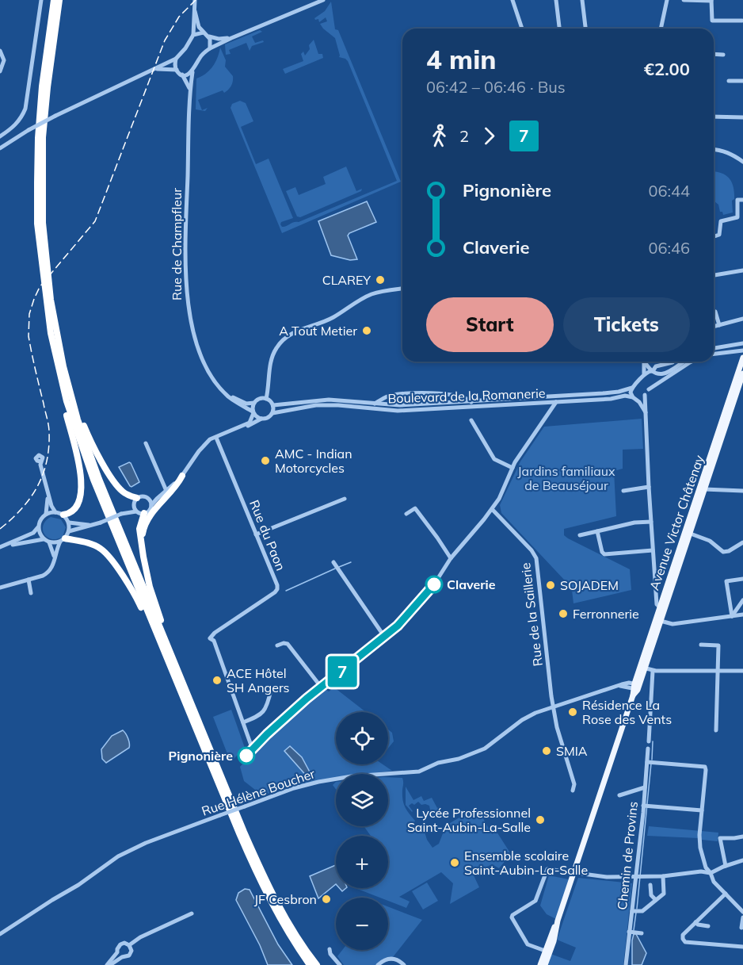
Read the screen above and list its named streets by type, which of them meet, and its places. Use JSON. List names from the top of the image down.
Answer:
{
  "streets": {
    "main road": ["Avenue Victor Châtenay"],
    "street": [
      "Rue de Champfleur",
      "Boulevard de la Romanerie",
      "Rue du Paon",
      "Rue de la Saillerie",
      "Rue Hélène Boucher",
      "Chemin de Provins"
    ]
  },
  "crossings": [
    ["Rue de Champfleur", "Boulevard de la Romanerie"],
    ["Avenue Victor Châtenay", "Rue Hélène Boucher"],
    ["Rue de la Saillerie", "Rue Hélène Boucher"]
  ],
  "parks": ["Jardins familiaux de Beauséjour"],
  "places": [
    "CLAREY",
    "A Tout Metier",
    "AMC - Indian Motorcycles",
    "Claverie",
    "SOJADEM",
    "Ferronnerie",
    "ACE Hôtel SH Angers",
    "Résidence La Rose des Vents",
    "SMIA",
    "Pignonière",
    "Lycée Professionnel Saint-Aubin-La-Salle",
    "Ensemble scolaire Saint-Aubin-La-Salle",
    "JF Cesbron"
  ],
  "lines": ["bus line 7"],
  "page": {
    "on_map": "7",
    "heading": ["4 min", "06:42 – 06:46 · Bus", "€2.00"],
    "legs": ["2", "7"],
    "list": [
      {
        "name": "Pignonière",
        "value": "06:44"
      },
      {
        "name": "Claverie",
        "value": "06:46"
      }
    ],
    "buttons": ["Start", "Tickets"],
    "map_buttons": ["+", "−"]
  }
}
